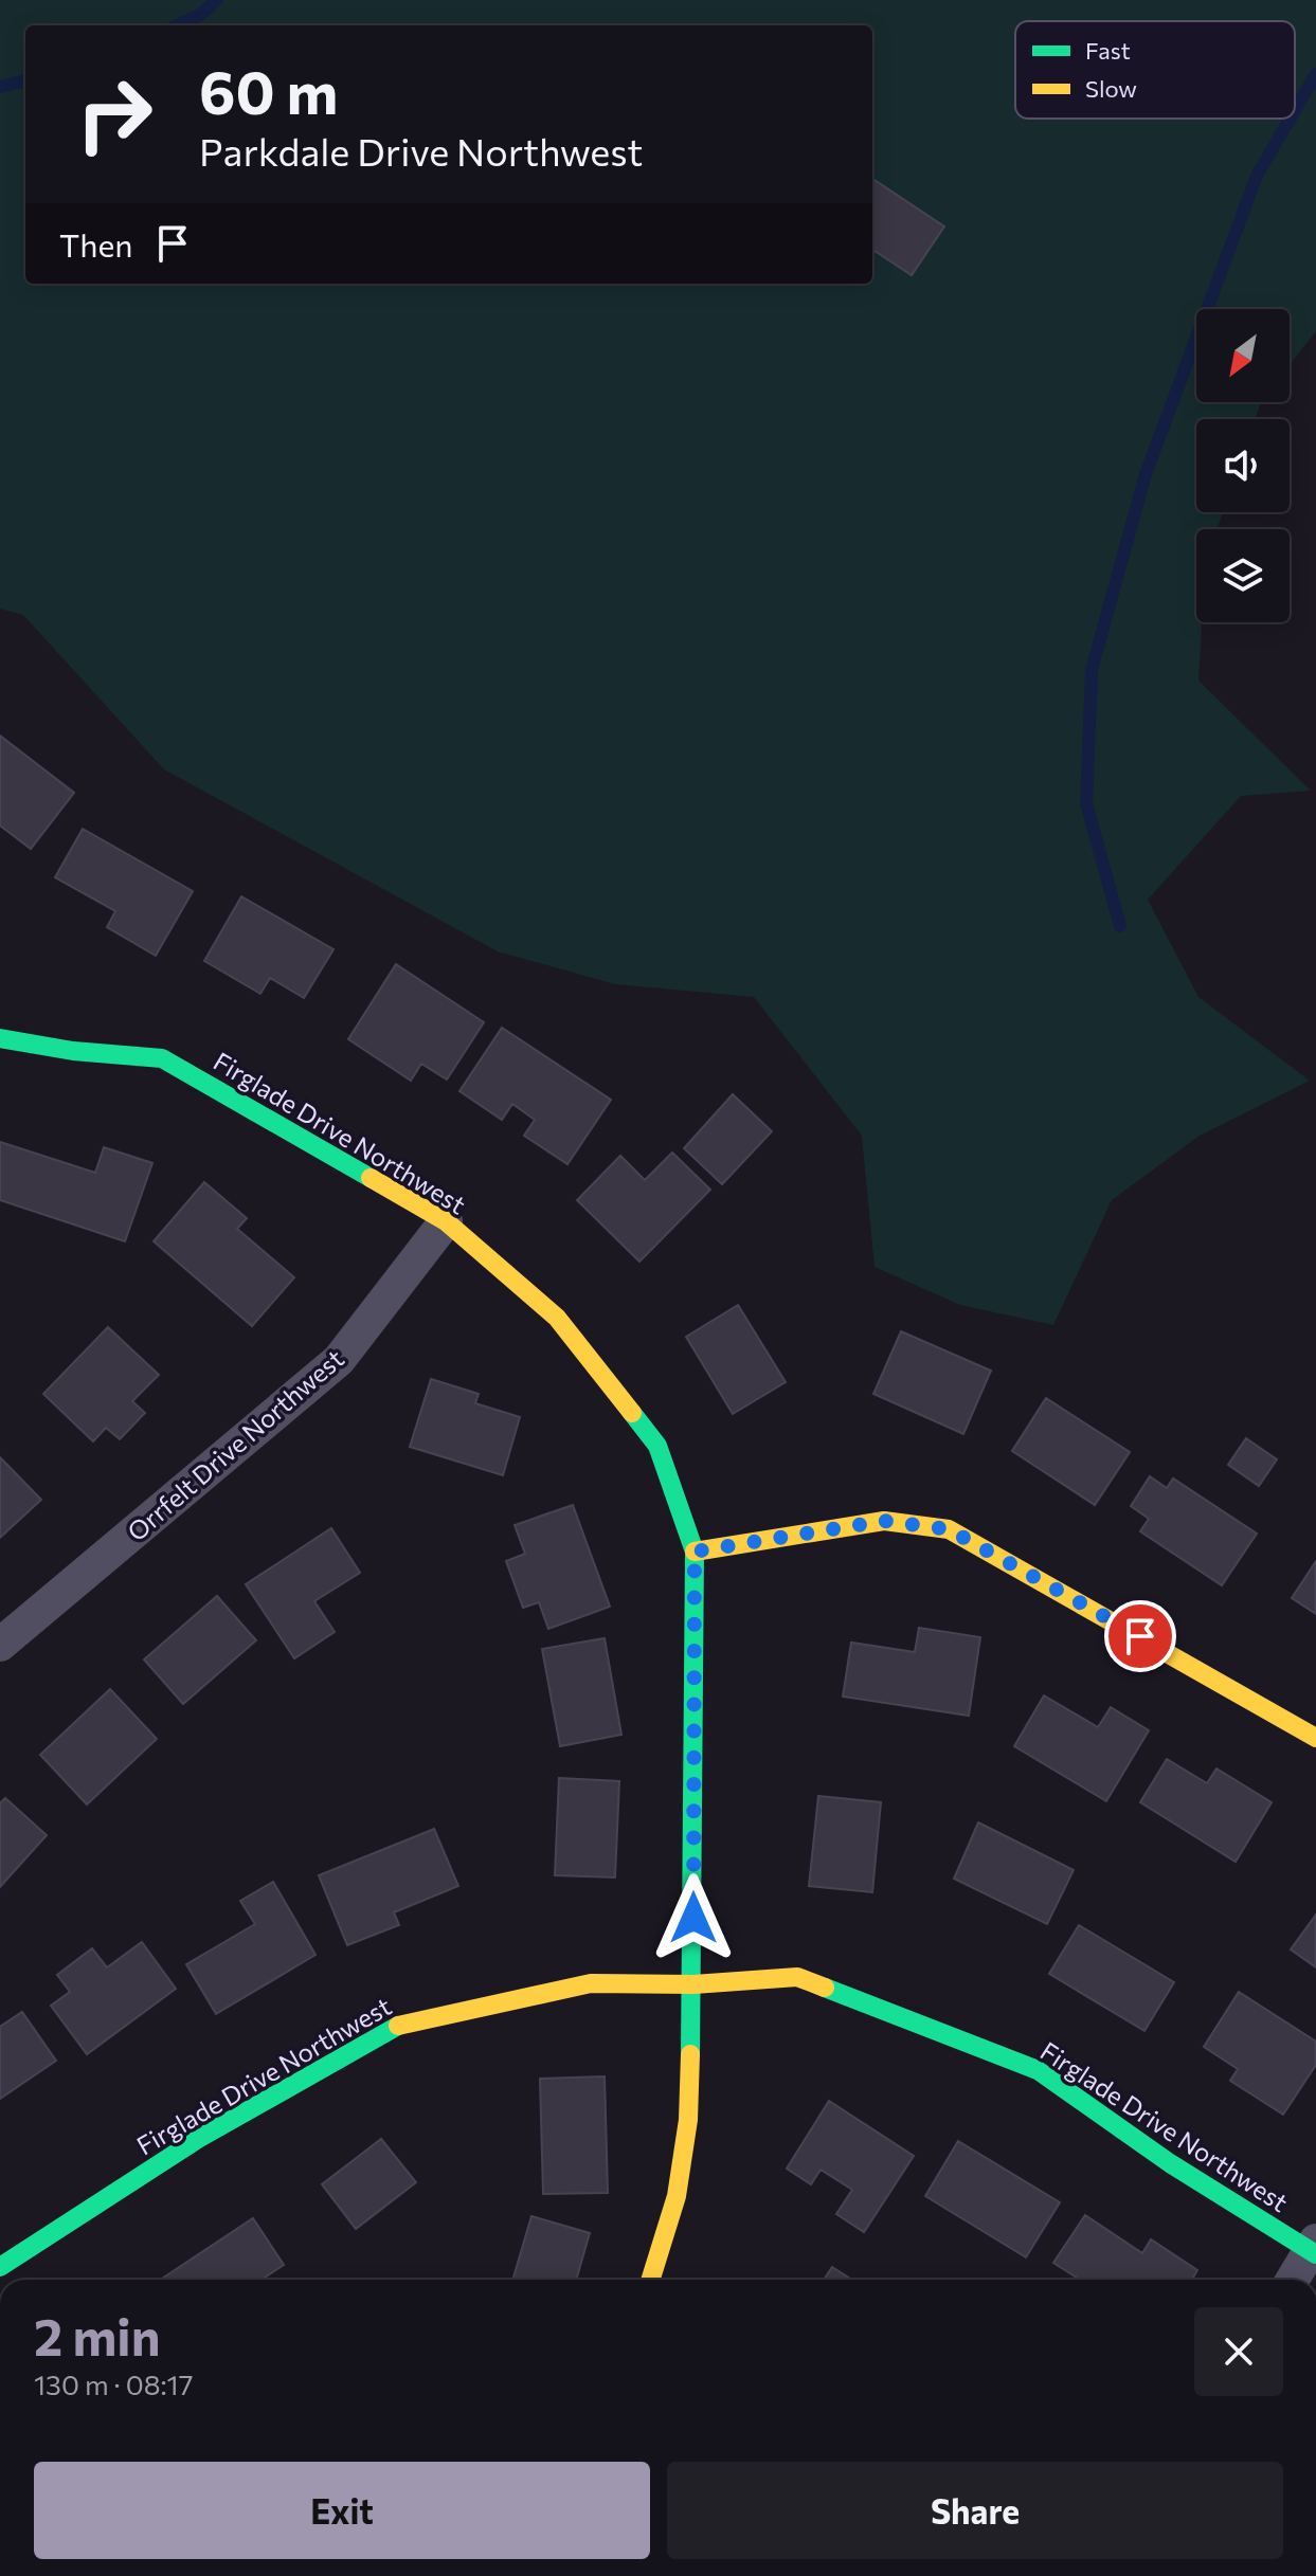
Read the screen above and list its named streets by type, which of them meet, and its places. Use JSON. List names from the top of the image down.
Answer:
{
  "streets": {
    "street": ["Firglade Drive Northwest", "Orrfelt Drive Northwest"]
  },
  "crossings": [
    ["Firglade Drive Northwest", "Orrfelt Drive Northwest"]
  ],
  "legend": ["Fast", "Slow"],
  "north": "bottom left",
  "page": {
    "turn": ["60 m", "Parkdale Drive Northwest"],
    "then": "Then",
    "heading": ["2 min", "130 m · 08:17"],
    "buttons": ["Exit", "Share"]
  }
}
